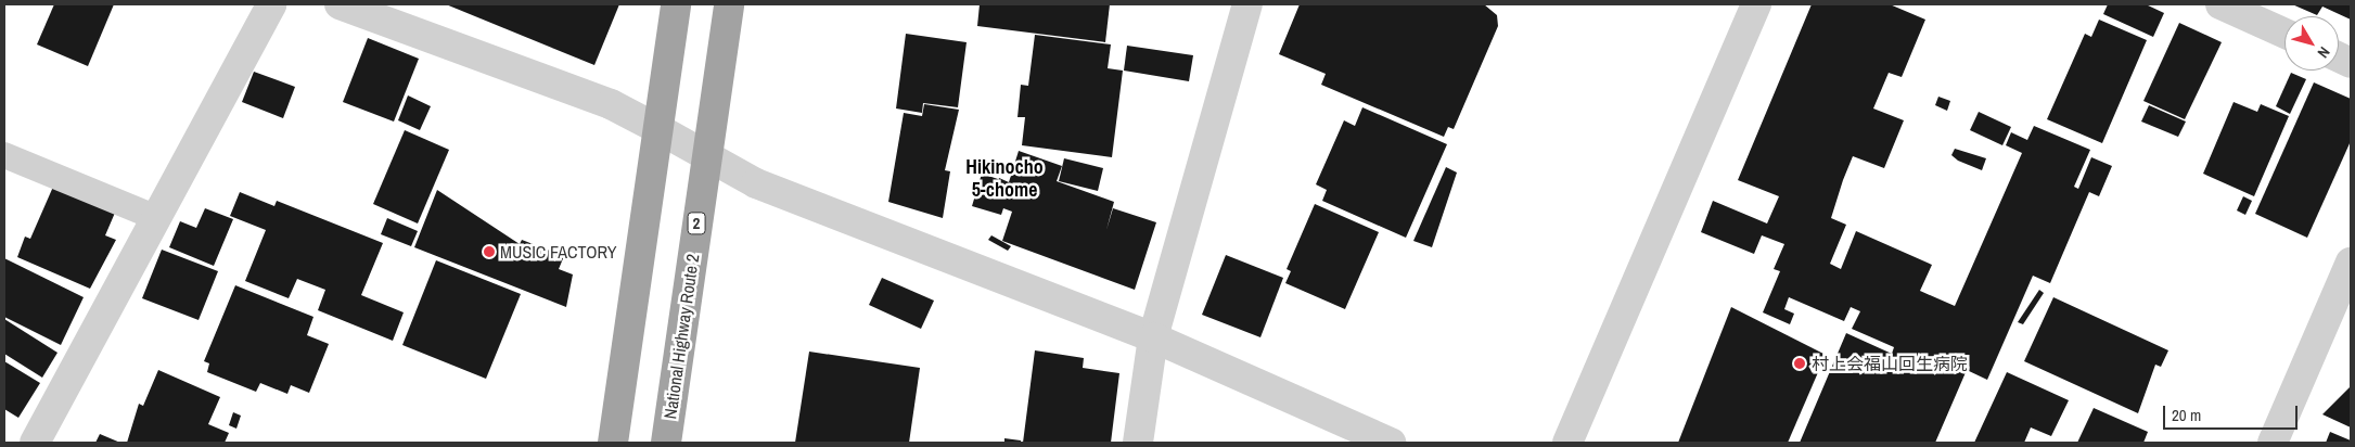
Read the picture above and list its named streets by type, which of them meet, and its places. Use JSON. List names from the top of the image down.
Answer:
{
  "streets": {
    "highway": ["2", "National Highway Route 2"]
  },
  "districts": ["Hikinocho 5-chome"],
  "places": ["MUSIC FACTORY", "村上会福山回生病院"],
  "scale_bar": "20 m",
  "north": "bottom right"
}
